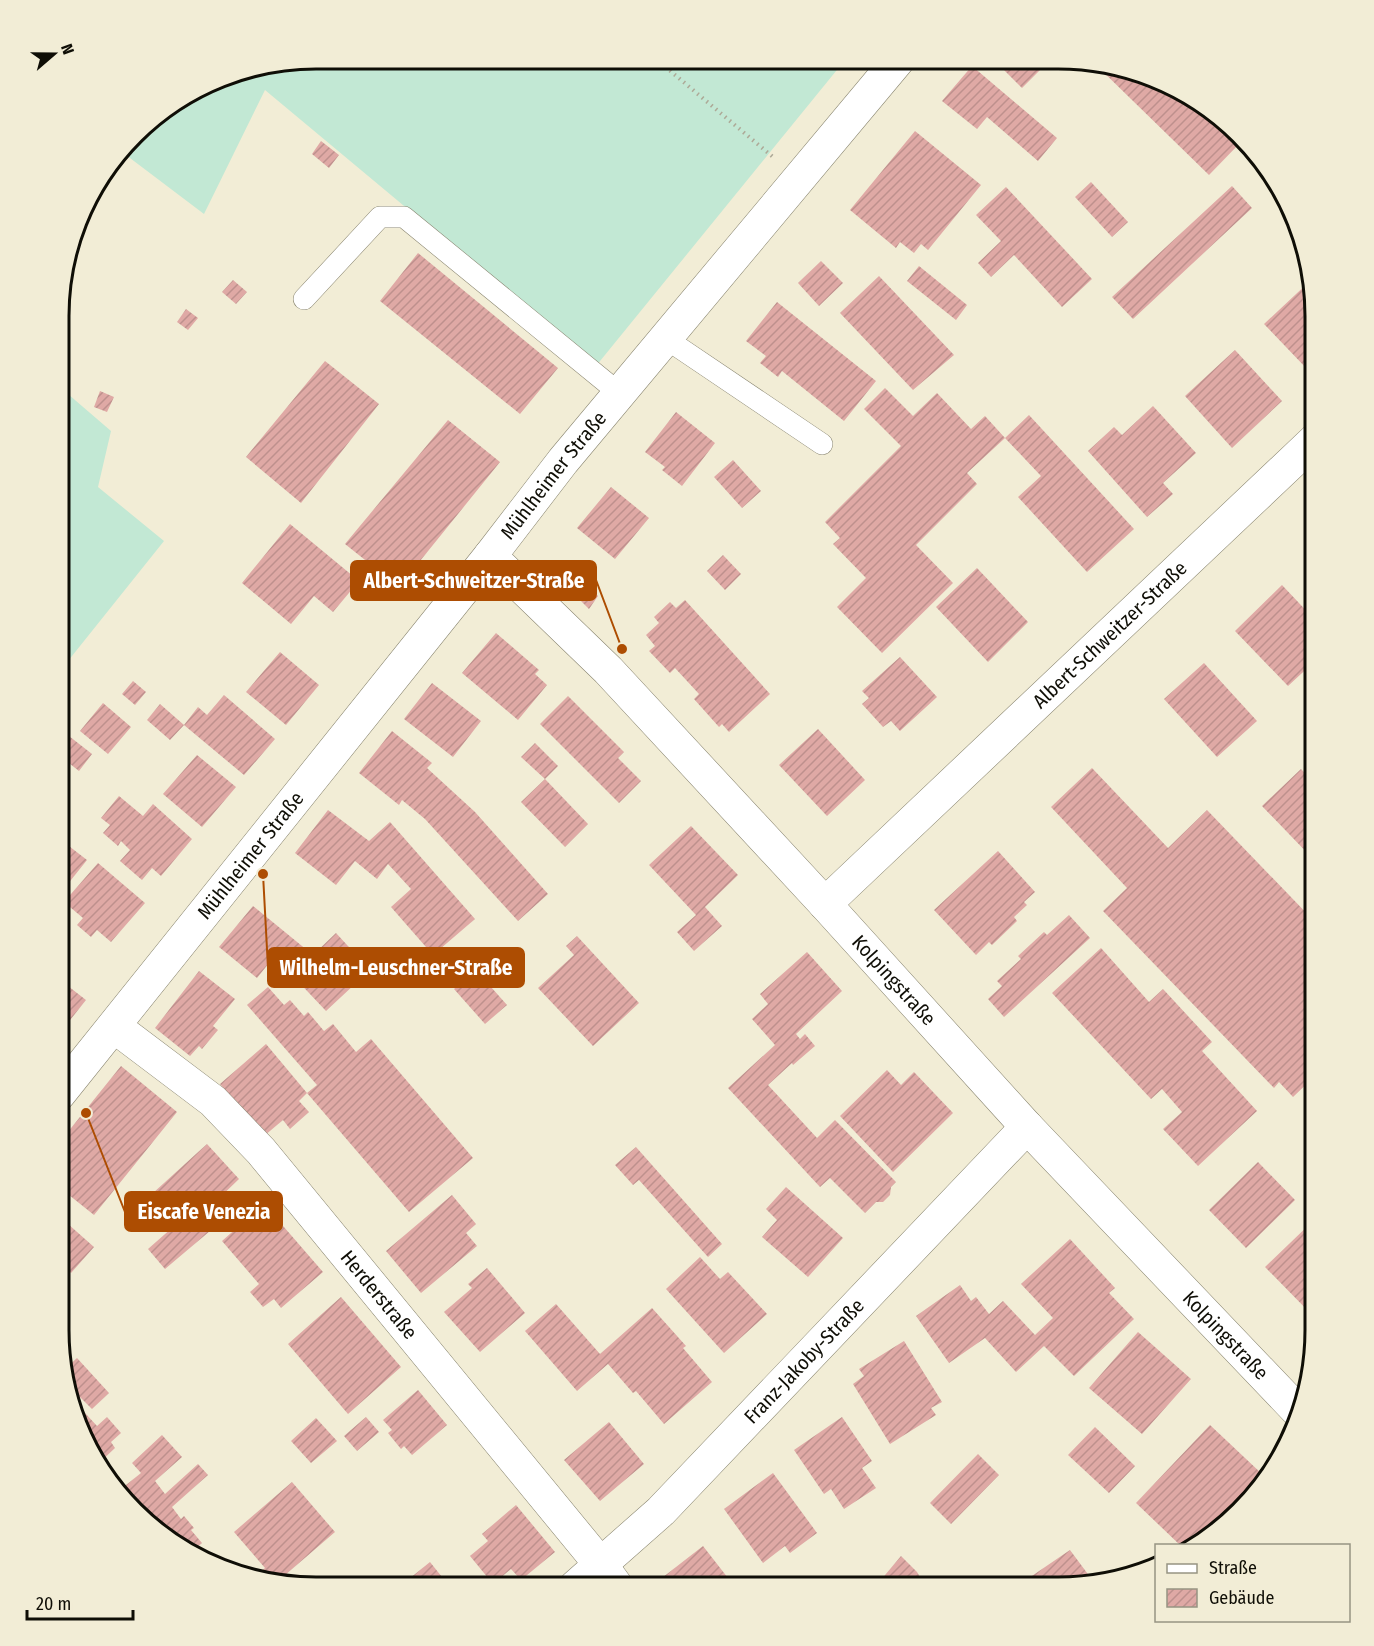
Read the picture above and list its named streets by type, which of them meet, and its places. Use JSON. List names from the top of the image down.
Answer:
{
  "streets": {
    "street": [
      "Mühlheimer Straße",
      "Albert-Schweitzer-Straße",
      "Kolpingstraße",
      "Herderstraße",
      "Franz-Jakoby-Straße"
    ]
  },
  "crossings": [
    ["Mühlheimer Straße", "Kolpingstraße"],
    ["Mühlheimer Straße", "Herderstraße"],
    ["Albert-Schweitzer-Straße", "Kolpingstraße"],
    ["Kolpingstraße", "Franz-Jakoby-Straße"],
    ["Herderstraße", "Franz-Jakoby-Straße"]
  ],
  "places": ["Albert-Schweitzer-Straße", "Wilhelm-Leuschner-Straße", "Eiscafe Venezia"],
  "legend": ["Straße", "Gebäude"],
  "scale_bar": "20 m",
  "north": "right"
}
